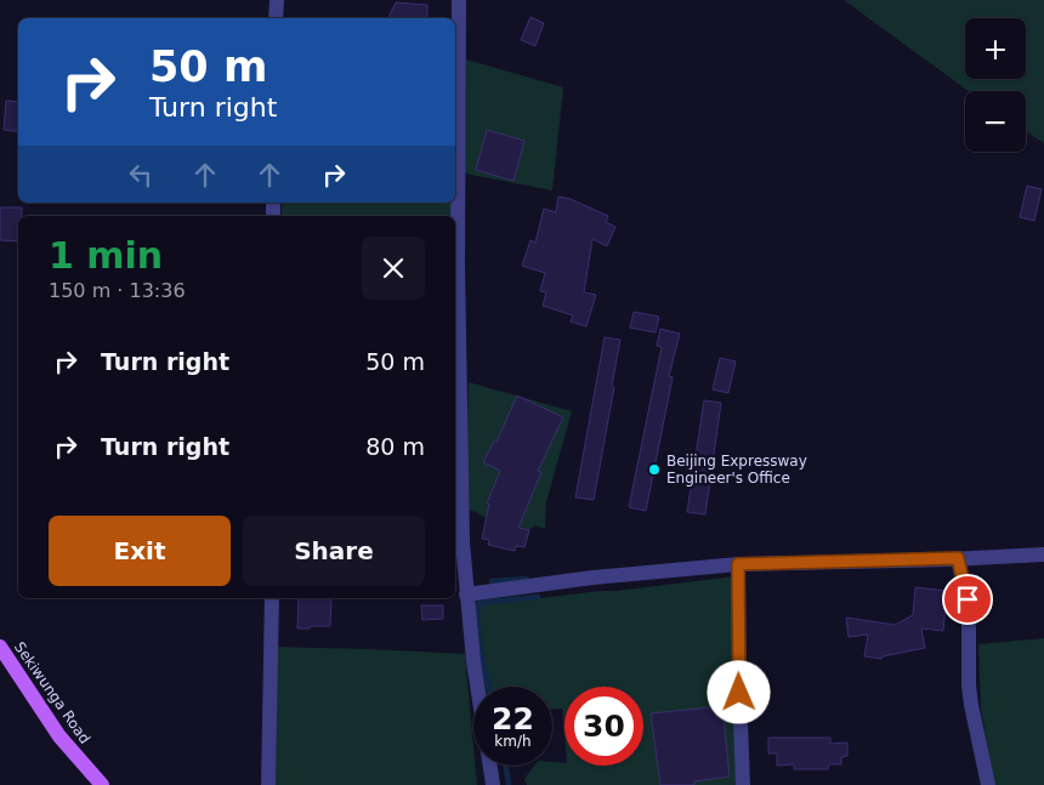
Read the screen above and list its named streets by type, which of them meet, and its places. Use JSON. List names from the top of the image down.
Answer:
{
  "streets": {
    "main road": ["Sekiwunga Road"]
  },
  "places": ["Beijing Expressway Engineer's Office"],
  "page": {
    "map_buttons": ["+", "−"],
    "turn": ["50 m", "Turn right"],
    "heading": ["1 min", "150 m · 13:36"],
    "list": [
      {
        "name": "Turn right",
        "value": "50 m"
      },
      {
        "name": "Turn right",
        "value": "80 m"
      }
    ],
    "buttons": ["Exit", "Share"],
    "speed": "22 km/h",
    "limit": "30"
  }
}
